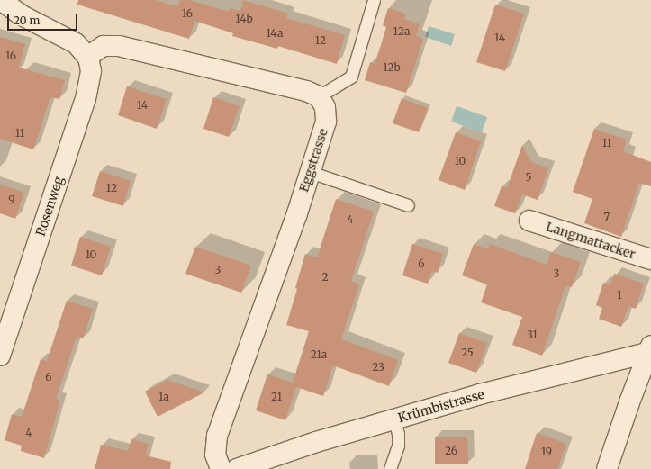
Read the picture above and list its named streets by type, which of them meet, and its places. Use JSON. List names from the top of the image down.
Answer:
{
  "streets": {
    "street": [
      "Eggstrasse",
      "Rosenweg",
      "Langmattacker",
      "Krümbistrasse"
    ]
  },
  "house_numbers": [
    "16",
    "14b",
    "12a",
    "14a",
    "14",
    "12",
    "16",
    "12b",
    "14",
    "11",
    "11",
    "10",
    "5",
    "12",
    "9",
    "7",
    "4",
    "10",
    "6",
    "3",
    "3",
    "2",
    "1",
    "31",
    "25",
    "21a",
    "23",
    "6",
    "1a",
    "21",
    "4",
    "26",
    "19"
  ],
  "scale_bar": "20 m"
}
